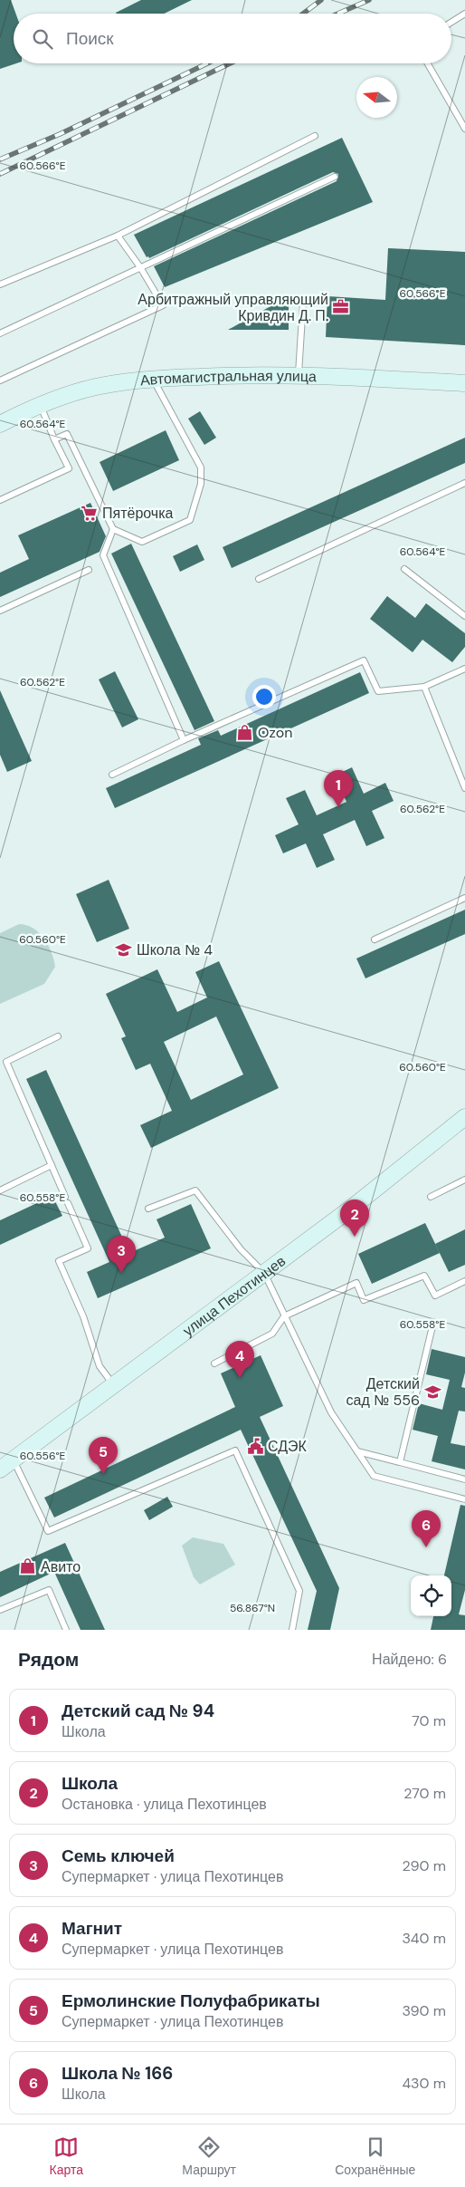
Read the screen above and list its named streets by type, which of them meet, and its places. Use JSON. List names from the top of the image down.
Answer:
{
  "streets": {
    "main road": ["Автомагистральная улица", "улица Пехотинцев"]
  },
  "places": {
    "office": ["Арбитражный управляющий Кривдин Д. П."],
    "supermarket": ["Пятёрочка"],
    "shop": ["Ozon", "Авито"],
    "school or university": ["Школа № 4", "Детский сад № 556"],
    "public building": ["СДЭК"]
  },
  "north": "left",
  "page": {
    "search": "Поиск",
    "pins": [
      "1",
      "2",
      "3",
      "4",
      "5",
      "6"
    ],
    "heading": ["Рядом", "Найдено: 6"],
    "list": [
      {
        "mark": "1",
        "name": "Детский сад № 94",
        "note": "Школа",
        "value": "70 m"
      },
      {
        "mark": "2",
        "name": "Школа",
        "note": "Остановка · улица Пехотинцев",
        "value": "270 m"
      },
      {
        "mark": "3",
        "name": "Семь ключей",
        "note": "Супермаркет · улица Пехотинцев",
        "value": "290 m"
      },
      {
        "mark": "4",
        "name": "Магнит",
        "note": "Супермаркет · улица Пехотинцев",
        "value": "340 m"
      },
      {
        "mark": "5",
        "name": "Ермолинские Полуфабрикаты",
        "note": "Супермаркет · улица Пехотинцев",
        "value": "390 m"
      },
      {
        "mark": "6",
        "name": "Школа № 166",
        "note": "Школа",
        "value": "430 m"
      }
    ],
    "nav": ["Карта", "Маршрут", "Сохранённые"]
  },
  "coordinates": [
    "60.566°E",
    "60.564°E",
    "60.562°E",
    "60.560°E",
    "60.558°E",
    "60.556°E",
    "56.867°N"
  ]
}
